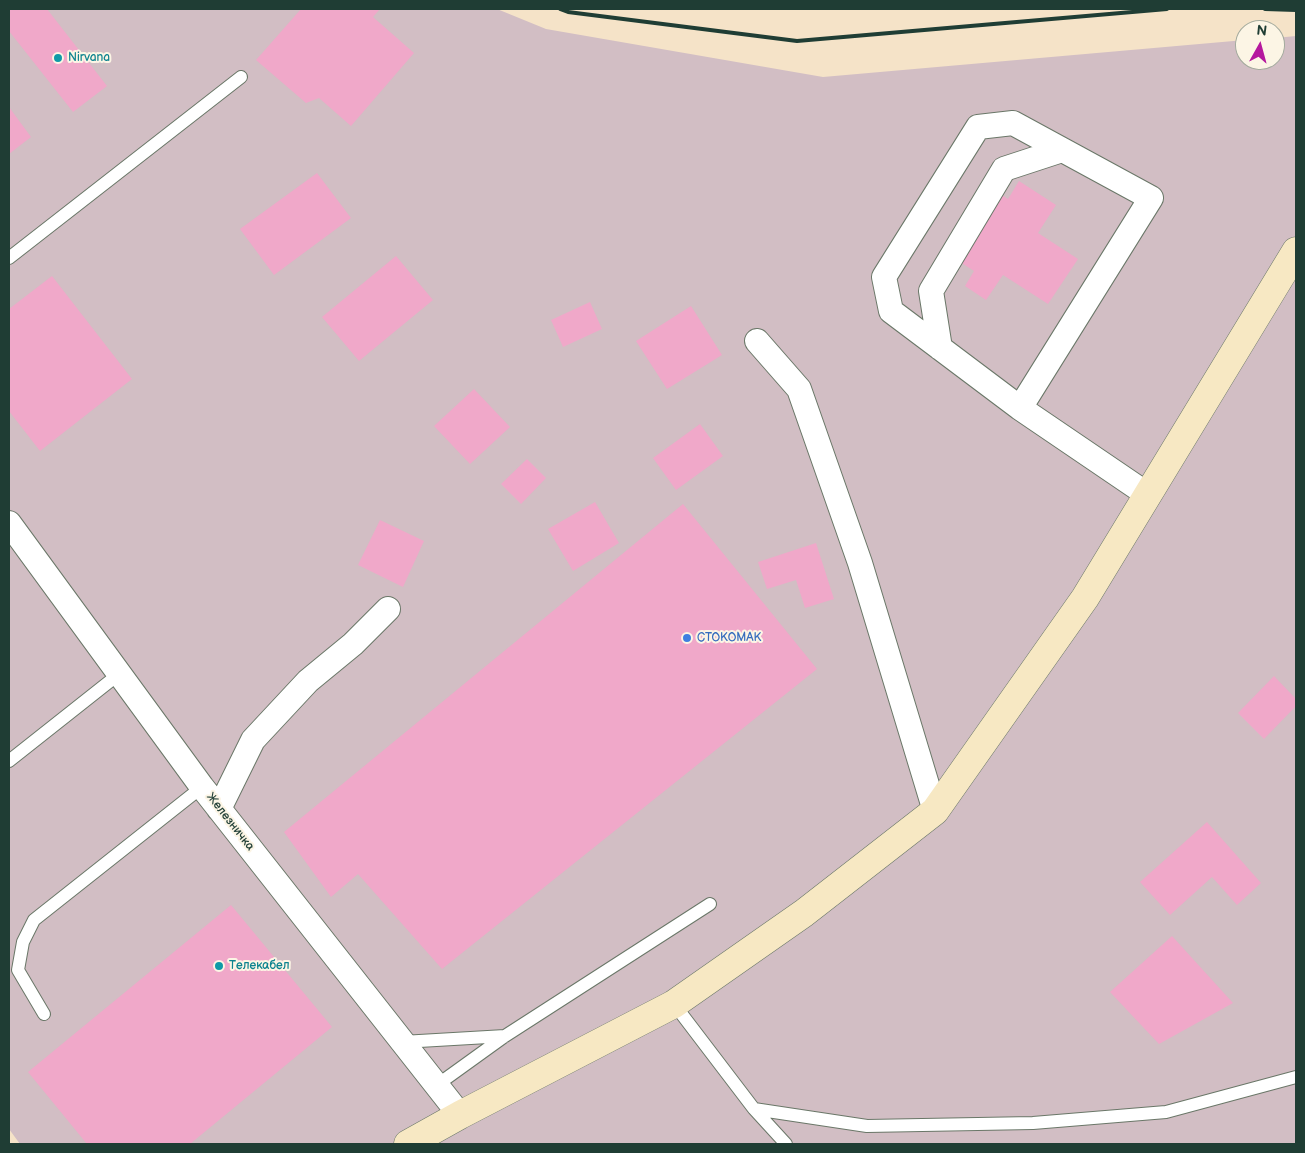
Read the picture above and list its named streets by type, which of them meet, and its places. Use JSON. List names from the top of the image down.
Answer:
{
  "streets": {
    "street": ["Железничка"]
  },
  "places": ["Nirvana", "СТОКОМАК", "Телекабел"],
  "north": "top"
}
